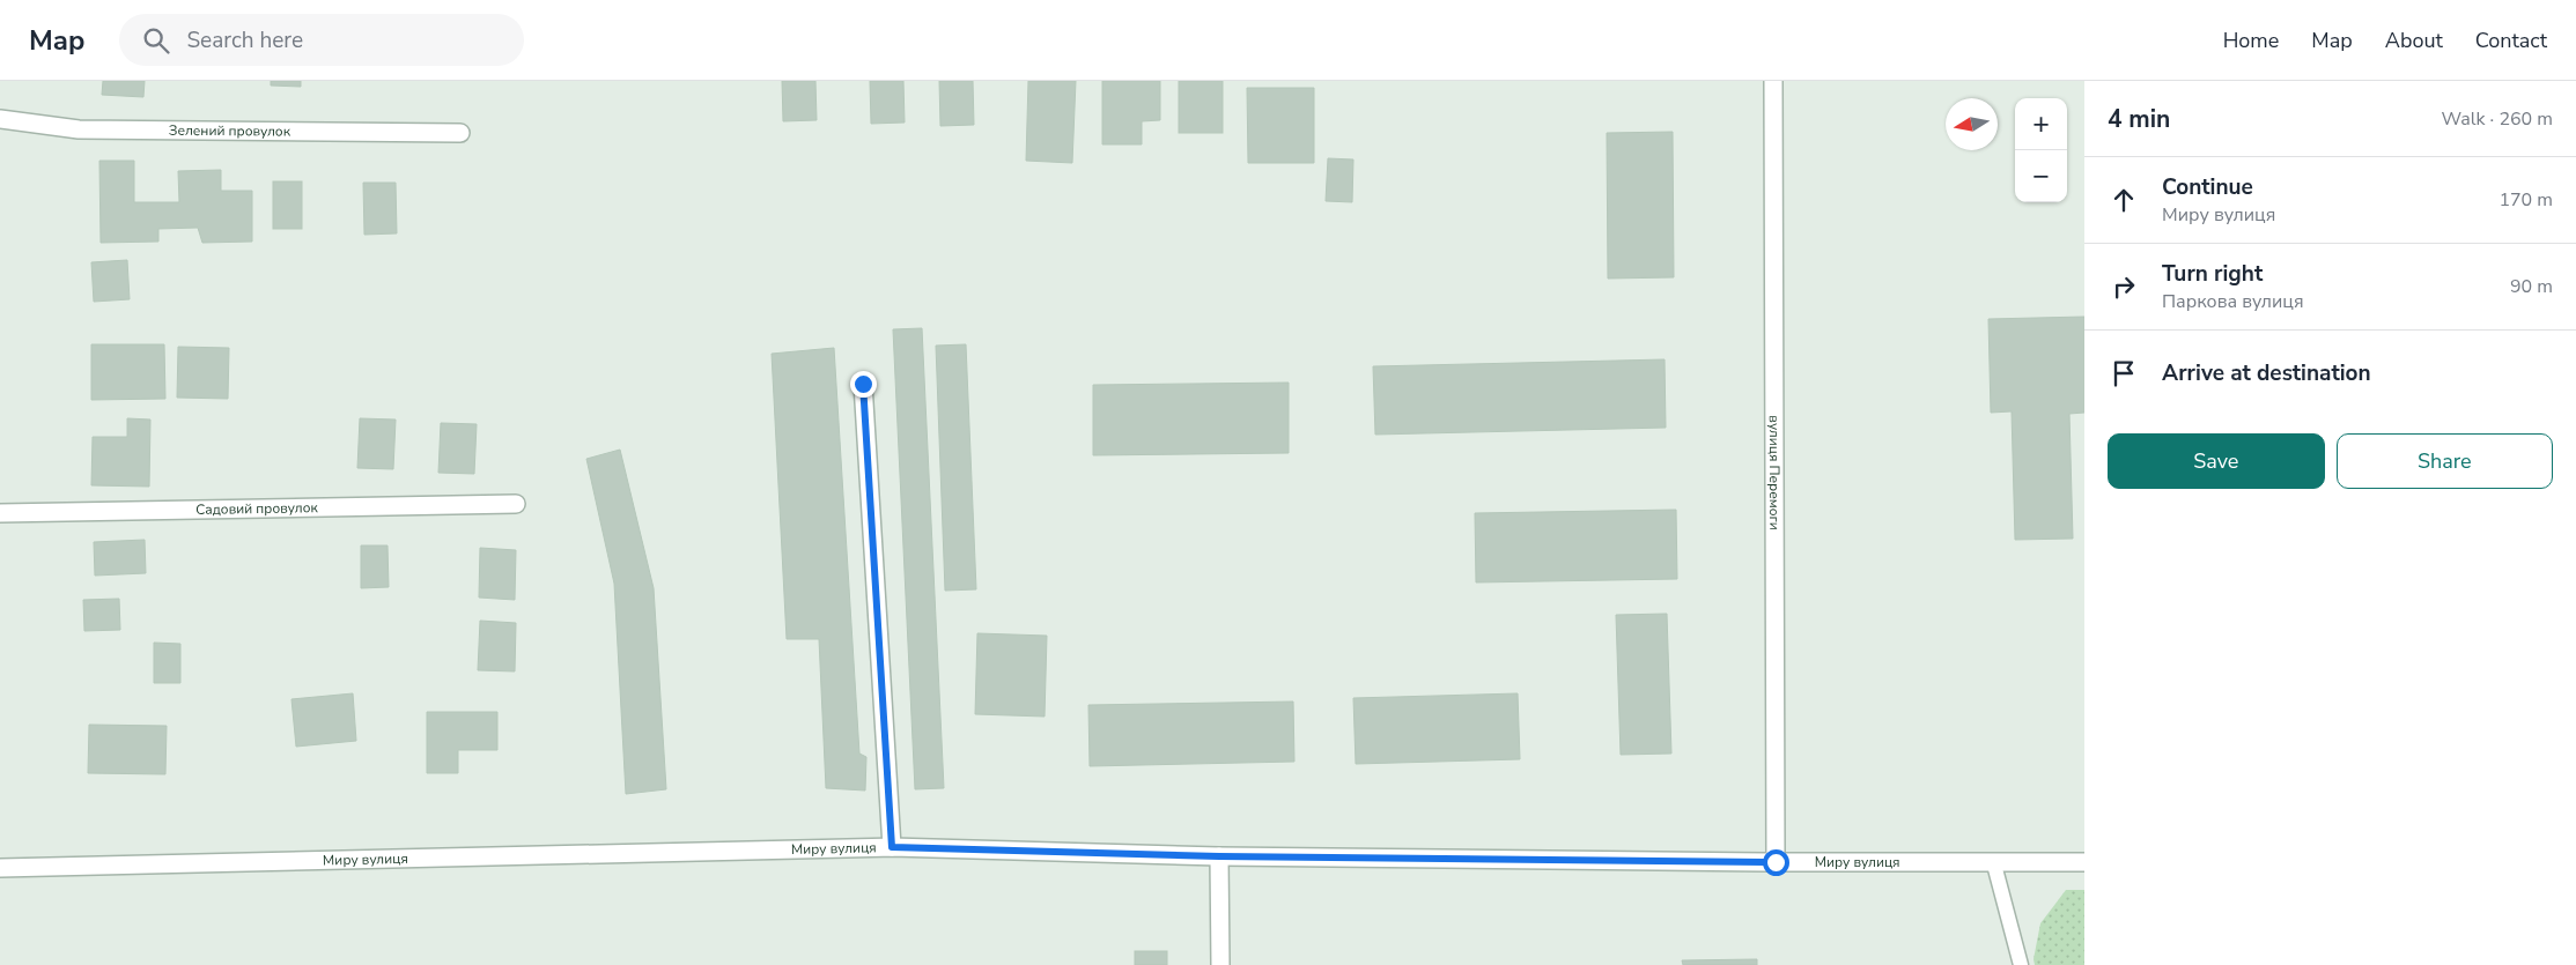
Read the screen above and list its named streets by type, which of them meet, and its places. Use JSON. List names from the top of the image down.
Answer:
{
  "streets": {
    "street": [
      "Зелений провулок",
      "вулиця Перемоги",
      "Садовий провулок",
      "Миру вулиця"
    ]
  },
  "crossings": [
    ["вулиця Перемоги", "Миру вулиця"]
  ],
  "north": "left",
  "page": {
    "header": "Map",
    "search": "Search here",
    "nav": [
      "Home",
      "Map",
      "About",
      "Contact"
    ],
    "heading": ["4 min", "Walk · 260 m"],
    "map_buttons": ["+", "−"],
    "list": [
      ["Continue", "Миру вулиця", "170 m"],
      ["Turn right", "Паркова вулиця", "90 m"],
      "Arrive at destination"
    ],
    "buttons": ["Save", "Share"]
  }
}
